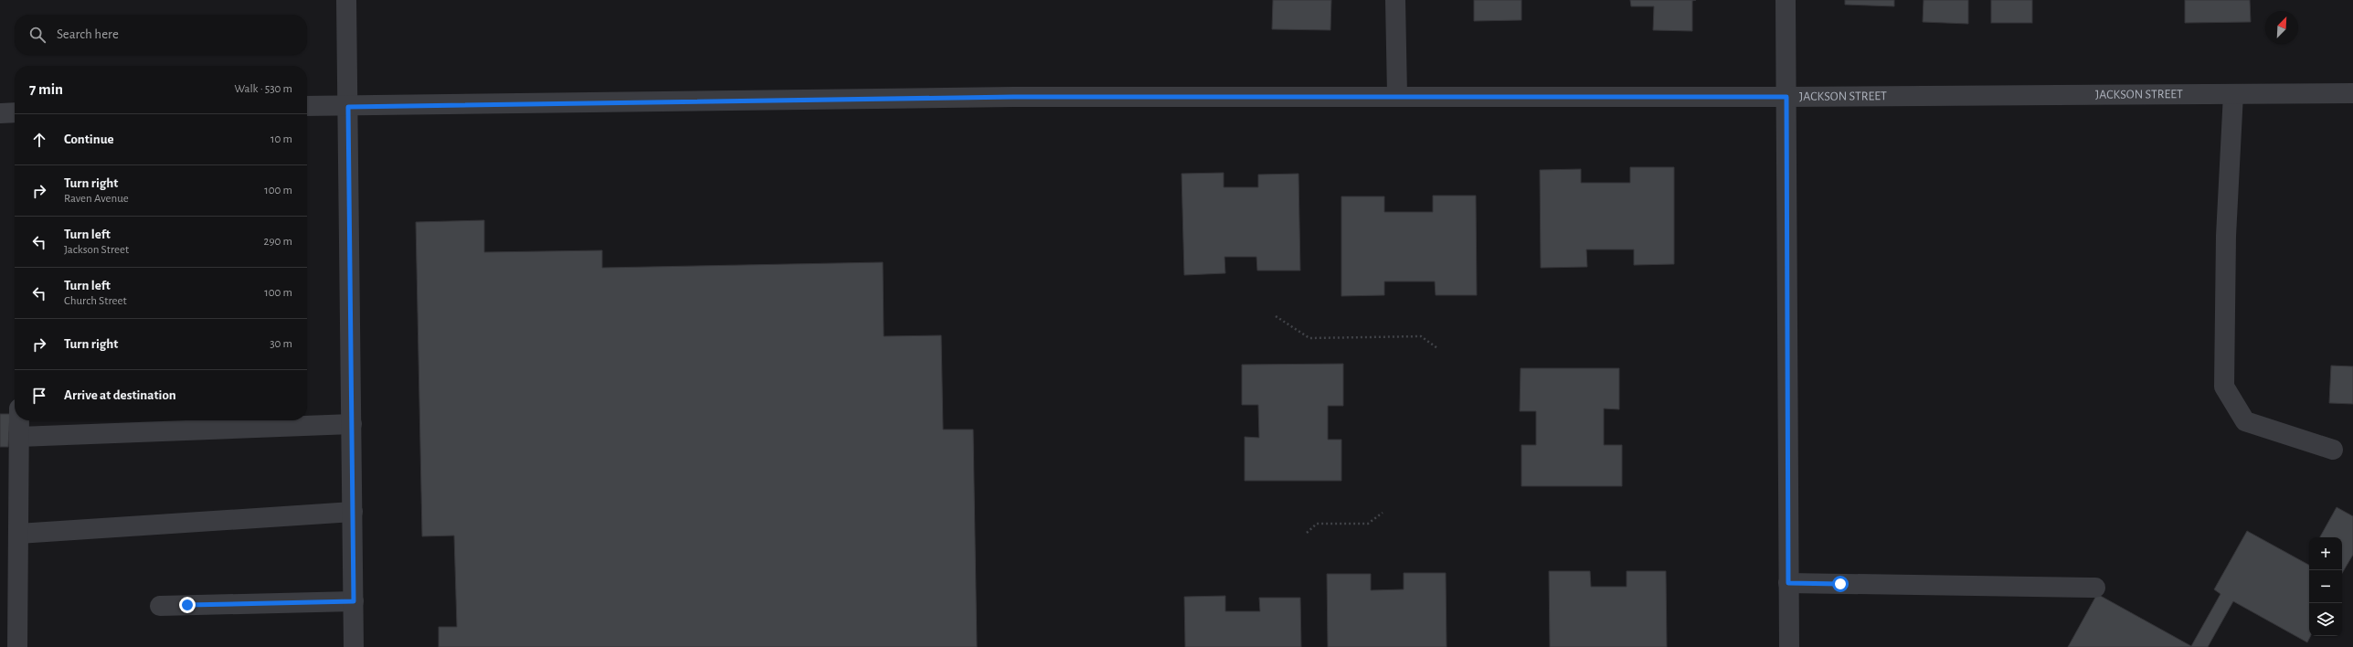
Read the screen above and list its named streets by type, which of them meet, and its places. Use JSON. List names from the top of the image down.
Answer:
{
  "streets": {
    "street": ["JACKSON STREET"]
  },
  "north": "top right",
  "page": {
    "search": "Search here",
    "heading": ["7 min", "Walk · 530 m"],
    "list": [
      ["Continue", "10 m"],
      ["Turn right", "Raven Avenue", "100 m"],
      ["Turn left", "Jackson Street", "290 m"],
      ["Turn left", "Church Street", "100 m"],
      ["Turn right", "30 m"],
      "Arrive at destination"
    ],
    "map_buttons": ["+", "−"]
  }
}
